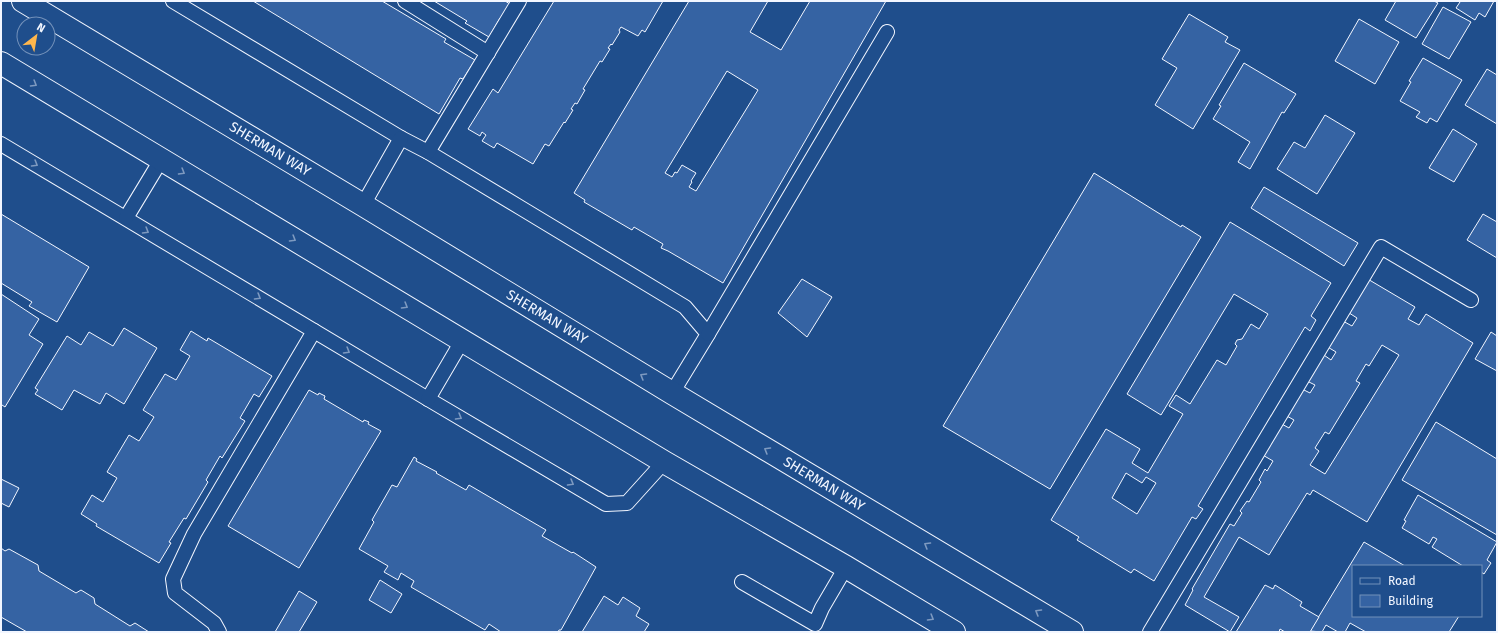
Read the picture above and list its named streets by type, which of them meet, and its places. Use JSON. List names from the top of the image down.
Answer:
{
  "streets": {
    "main road": ["SHERMAN WAY"]
  },
  "legend": ["Road", "Building"],
  "north": "top right"
}
